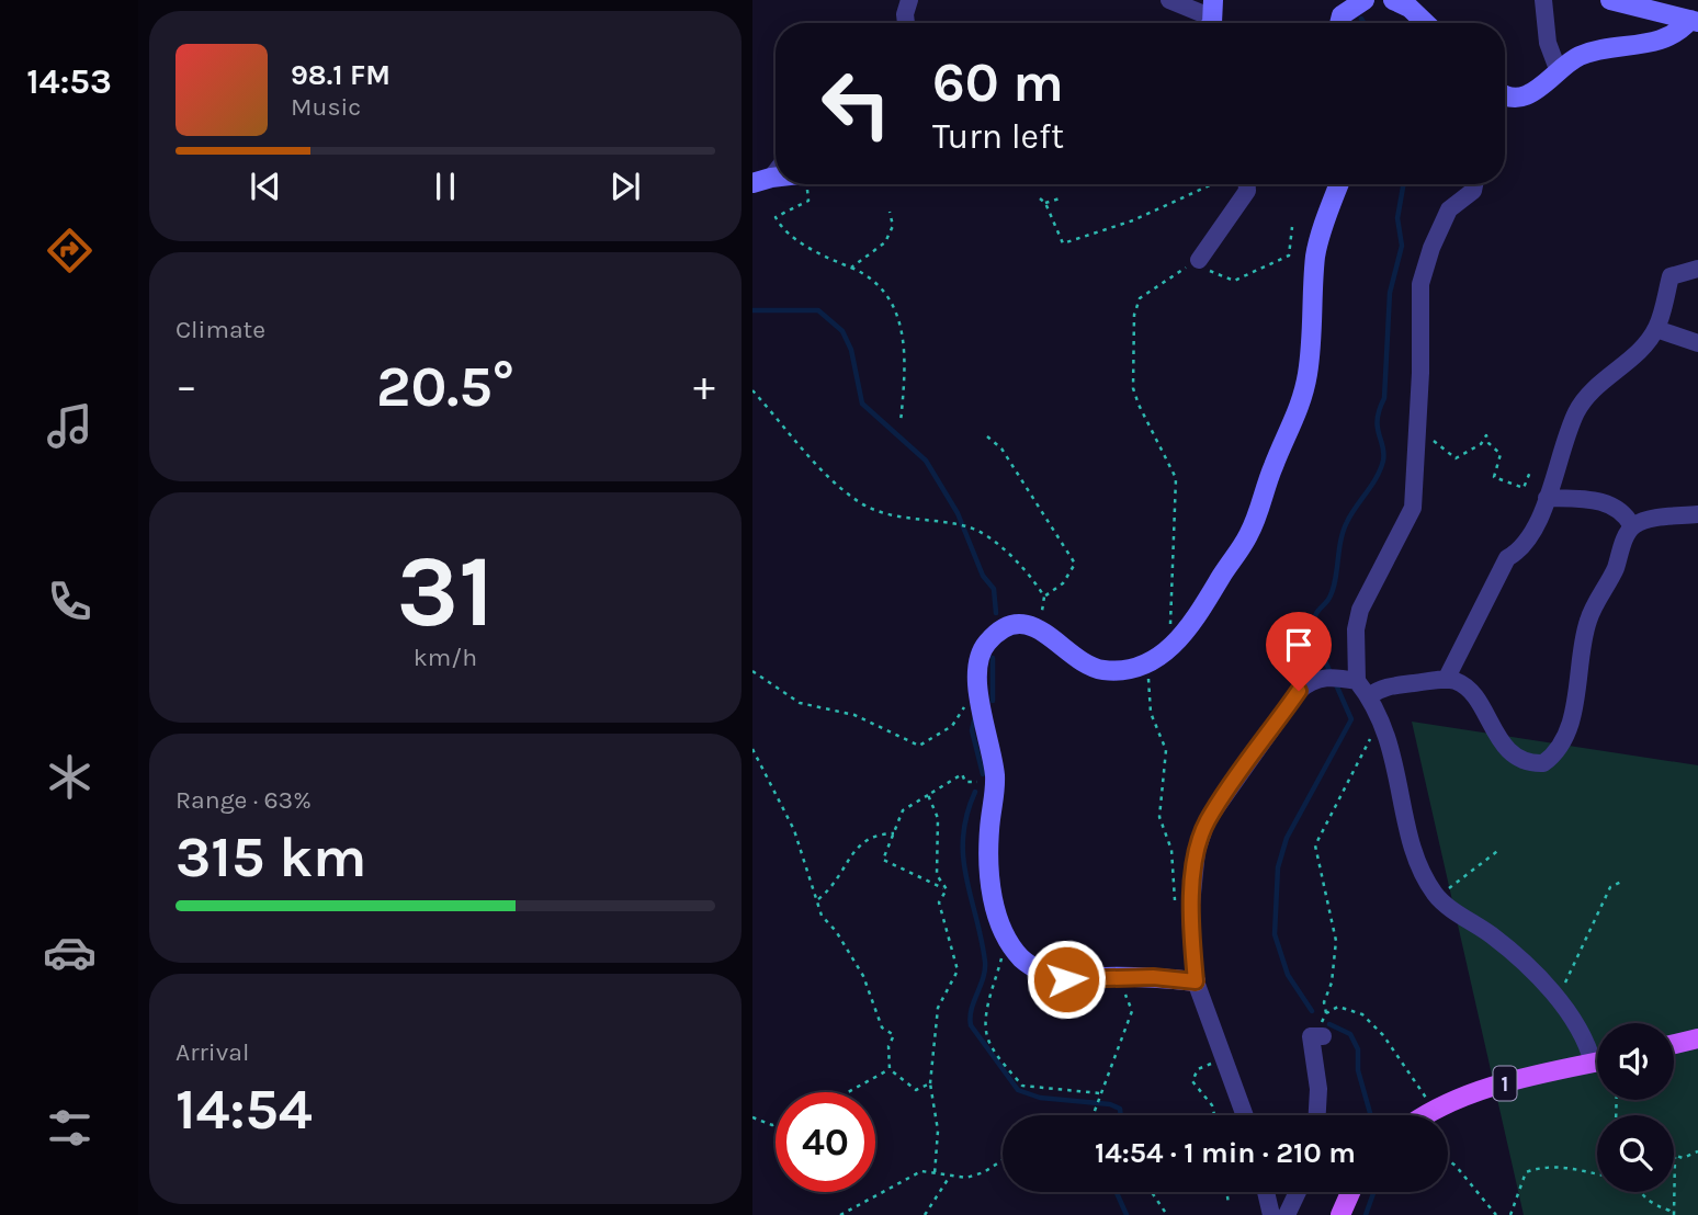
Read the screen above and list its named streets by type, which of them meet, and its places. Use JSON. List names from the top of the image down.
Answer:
{
  "streets": {
    "main road": ["1"]
  },
  "page": {
    "tabs": "14:53",
    "turn": ["60 m", "Turn left"],
    "song": ["98.1 FM", "Music"],
    "tile": [
      "Climate",
      ["31", "km/h"],
      ["Range · 63%", "315 km"],
      ["Arrival", "14:54"]
    ],
    "heat": ["−", "20.5°", "+"],
    "limit": "40",
    "trip": "14:54 · 1 min · 210 m"
  }
}
